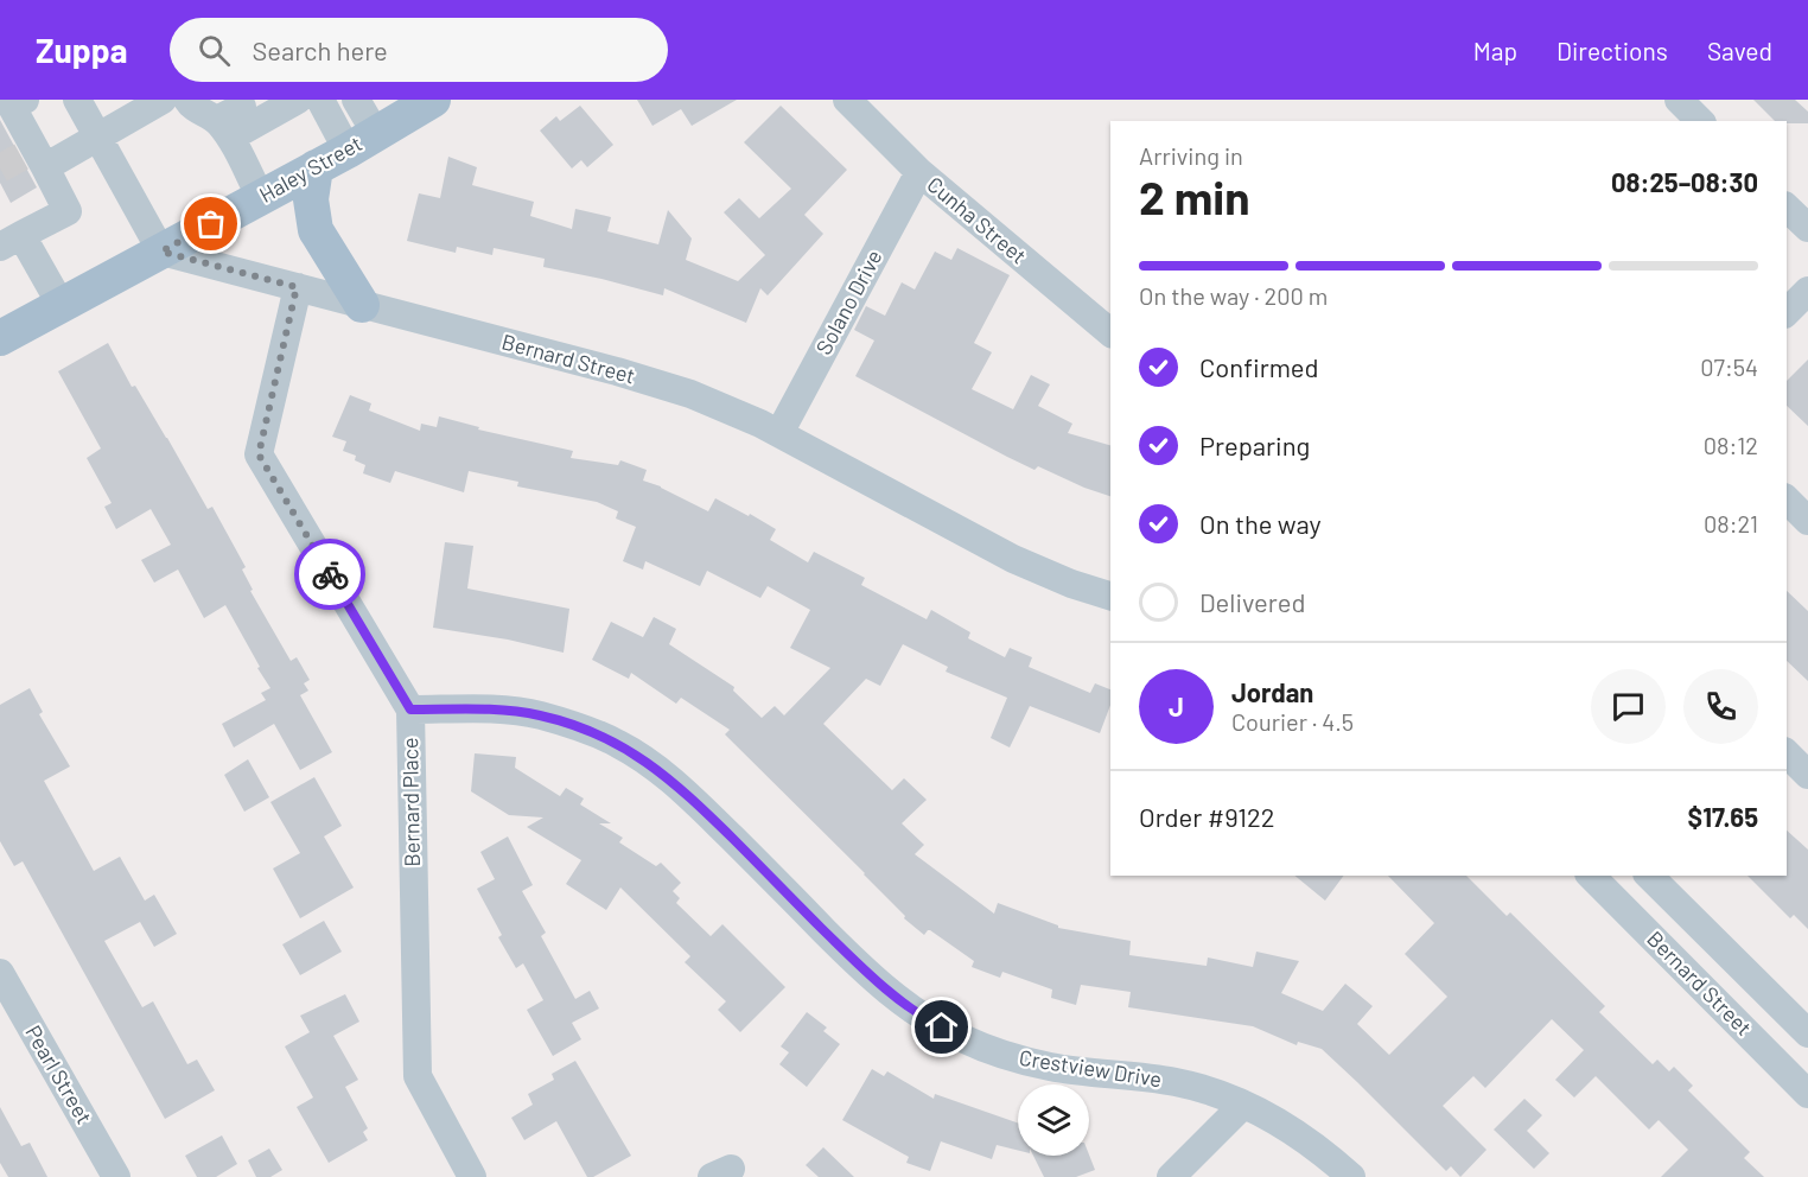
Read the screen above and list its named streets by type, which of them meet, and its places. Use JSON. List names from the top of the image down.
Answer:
{
  "streets": {
    "main road": ["Haley Street"],
    "street": [
      "Cunha Street",
      "Solano Drive",
      "Bernard Street",
      "Bernard Place",
      "Crestview Drive",
      "Pearl Street"
    ]
  },
  "crossings": [
    ["Haley Street", "Bernard Street"],
    ["Cunha Street", "Solano Drive"],
    ["Solano Drive", "Bernard Street"],
    ["Bernard Street", "Bernard Place"],
    ["Bernard Place", "Crestview Drive"]
  ],
  "page": {
    "header": "Zuppa",
    "search": "Search here",
    "nav": ["Map", "Directions", "Saved"],
    "heading": ["2 min", "Arriving in", "08:25–08:30"],
    "panel": [
      "Jordan",
      "Courier · 4.5",
      "Order #9122",
      "$17.65"
    ],
    "bar": "On the way · 200 m",
    "list": [
      ["Confirmed", "07:54"],
      ["Preparing", "08:12"],
      ["On the way", "08:21"],
      "Delivered"
    ],
    "round": "J"
  }
}
